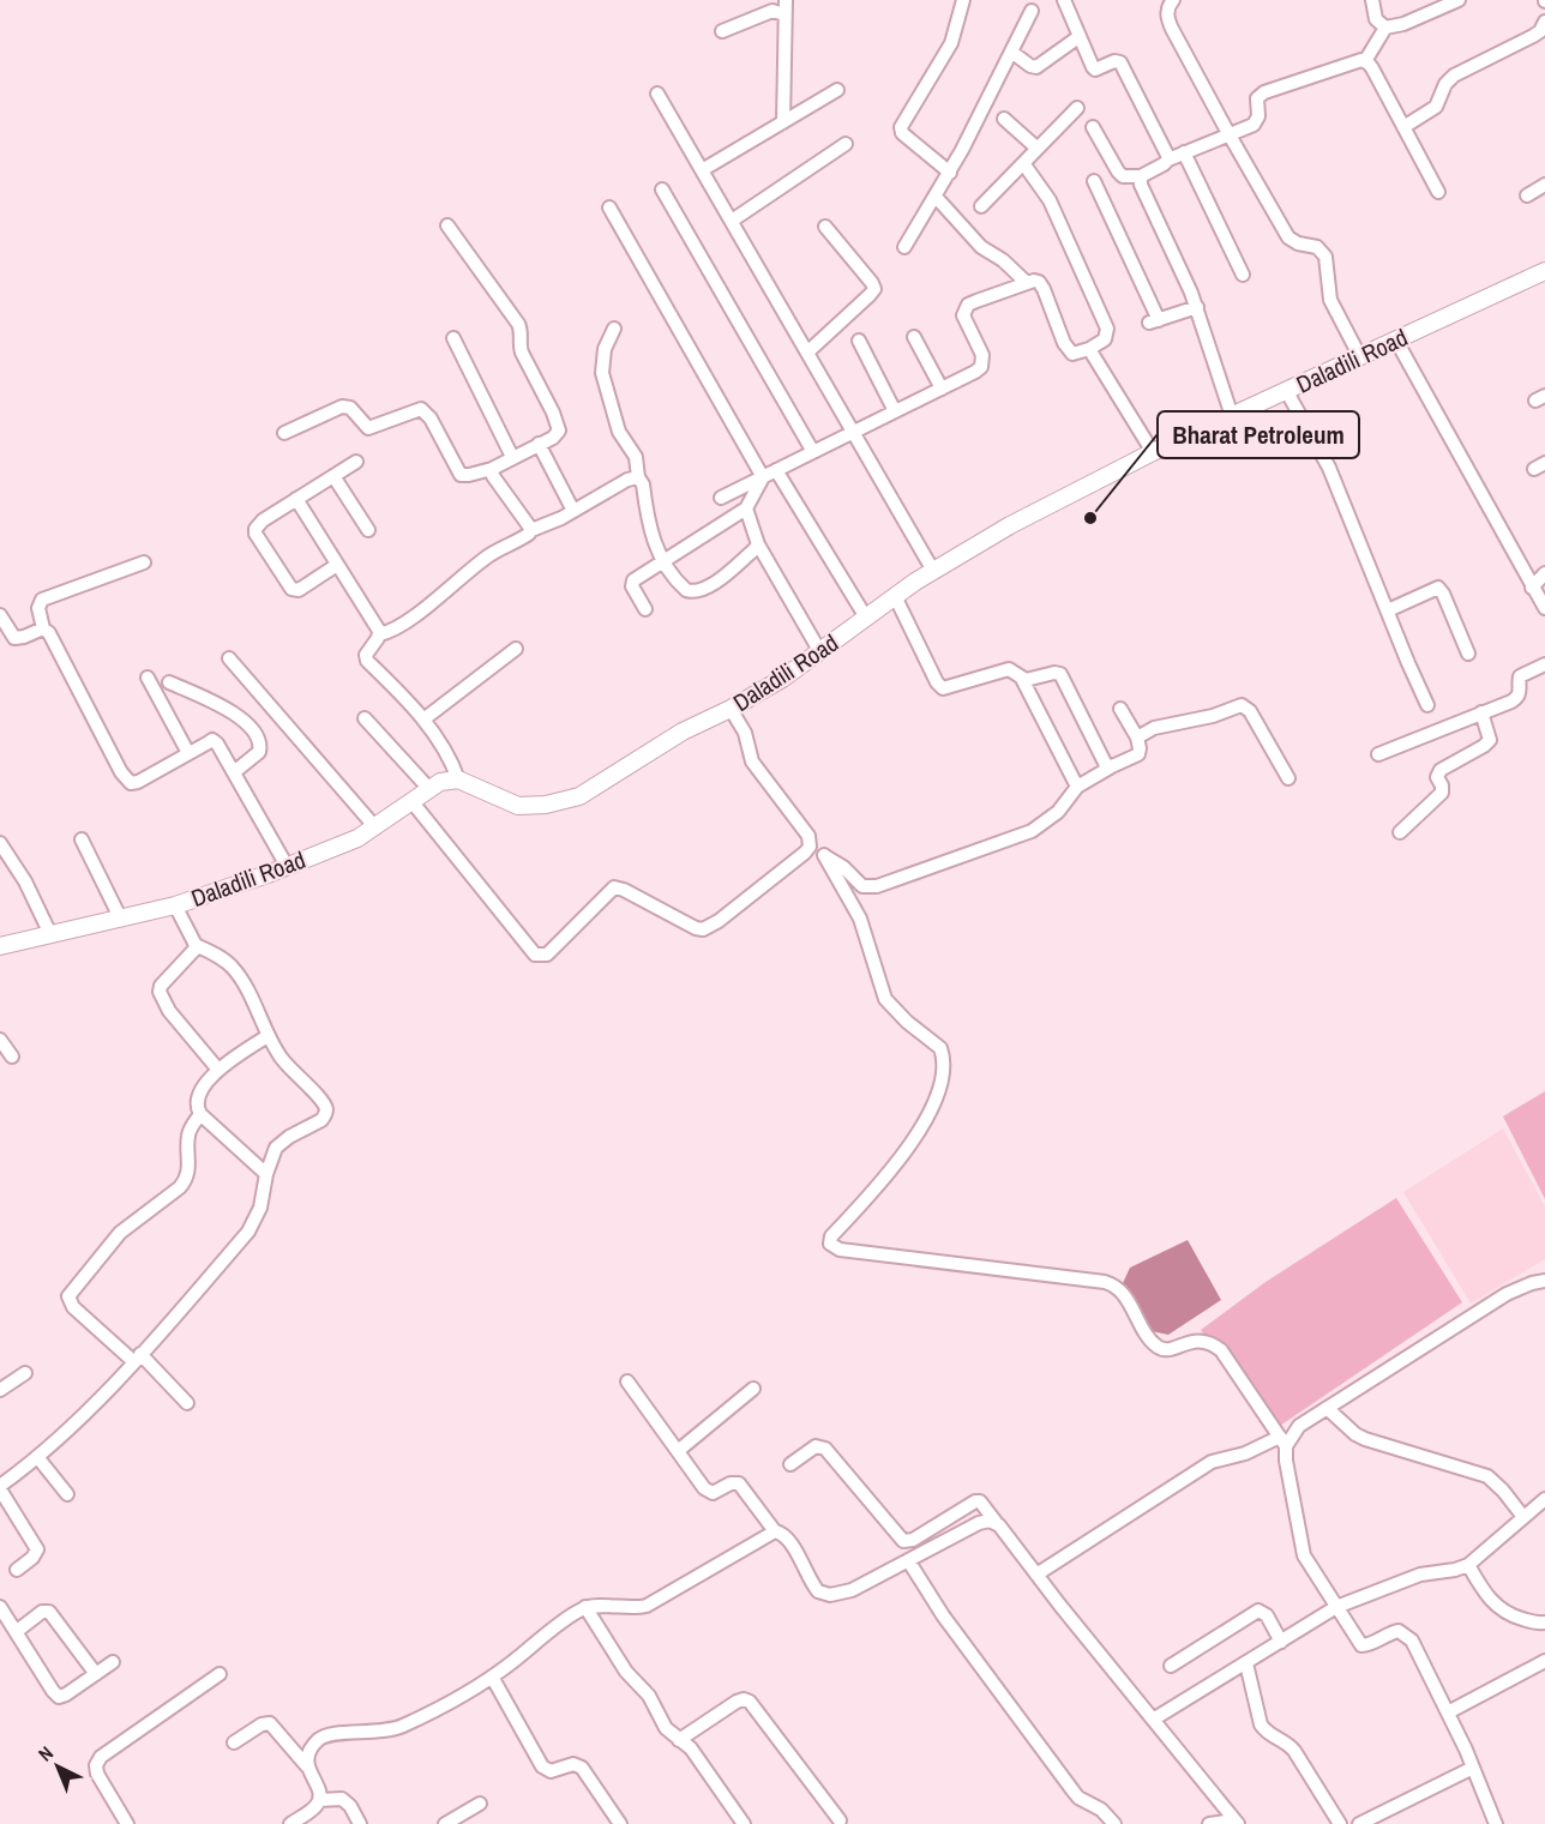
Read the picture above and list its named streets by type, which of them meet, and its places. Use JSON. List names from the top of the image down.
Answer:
{
  "streets": {
    "main road": ["Daladili Road"]
  },
  "places": ["Bharat Petroleum"],
  "north": "top left"
}
